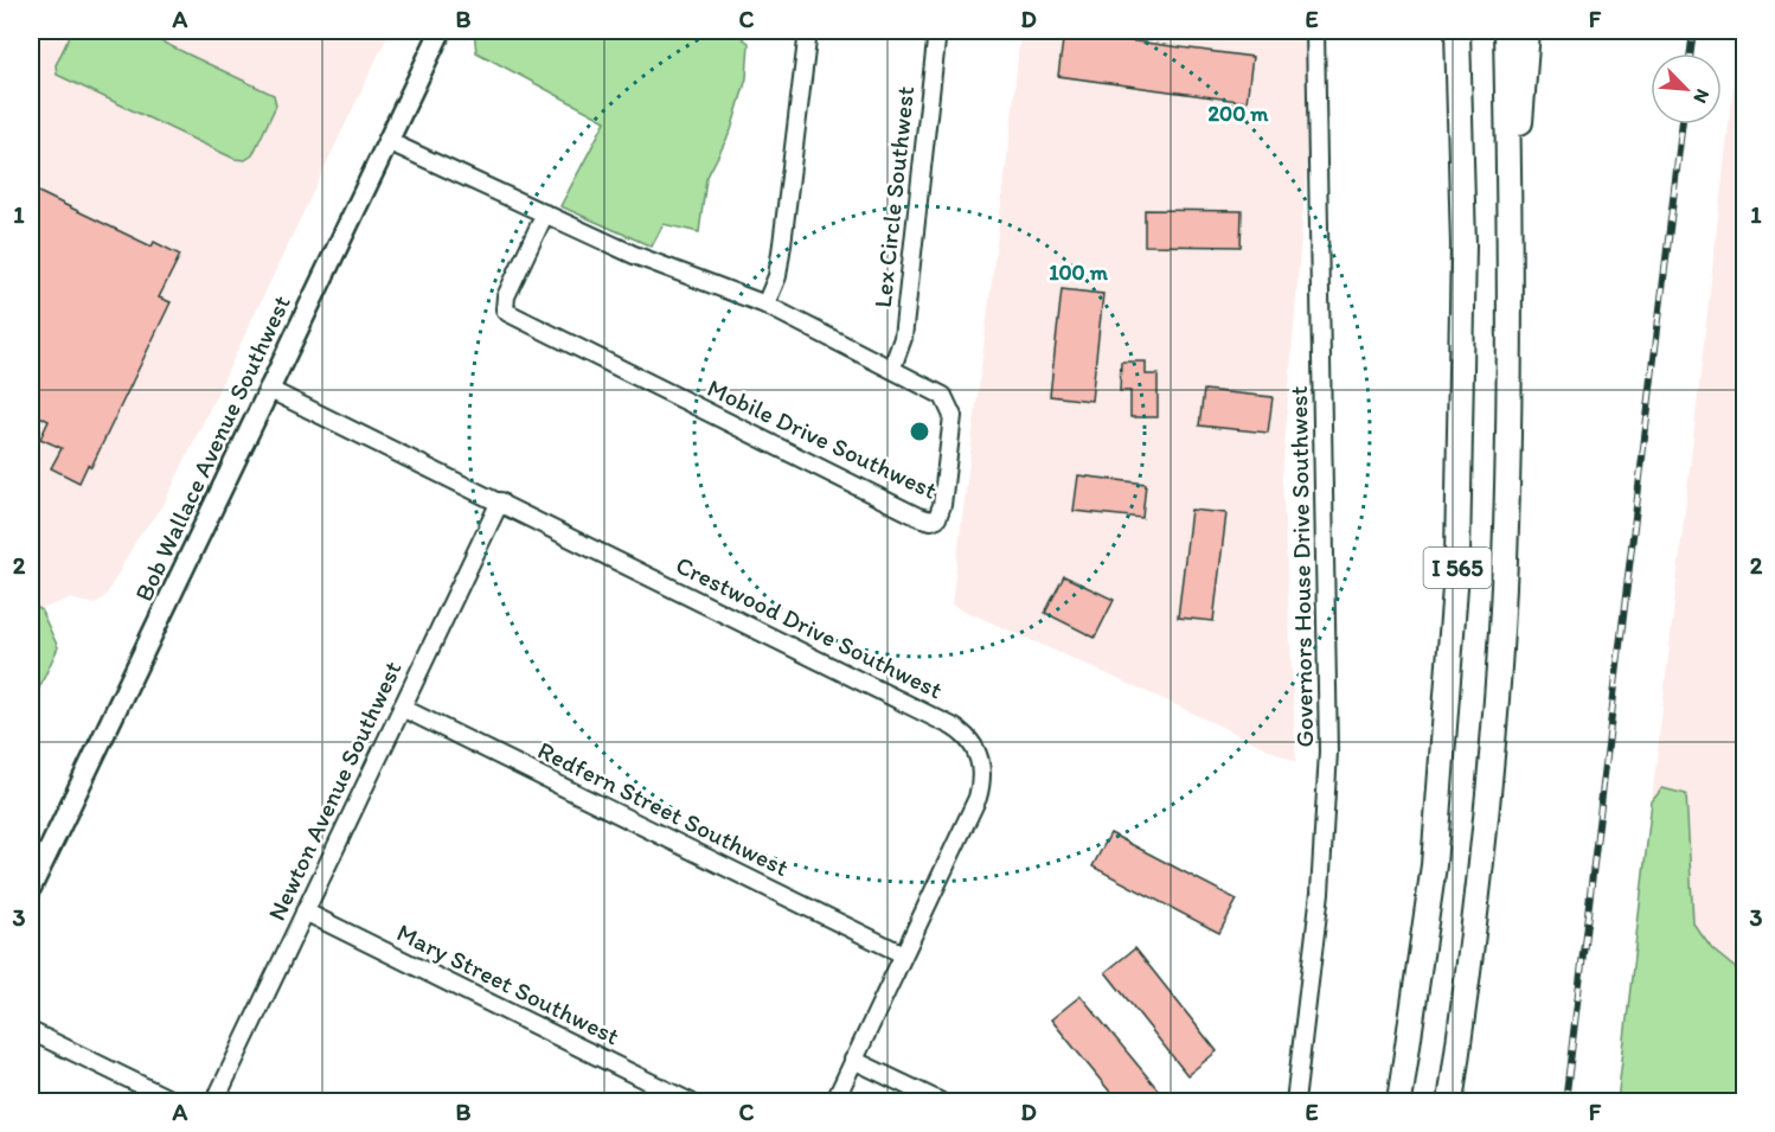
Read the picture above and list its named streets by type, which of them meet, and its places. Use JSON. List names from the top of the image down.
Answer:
{
  "streets": {
    "highway": ["I 565"],
    "main road": ["Bob Wallace Avenue Southwest"],
    "street": [
      "Lex Circle Southwest",
      "Mobile Drive Southwest",
      "Governors House Drive Southwest",
      "Crestwood Drive Southwest",
      "Newton Avenue Southwest",
      "Redfern Street Southwest",
      "Mary Street Southwest"
    ]
  },
  "crossings": [
    ["Lex Circle Southwest", "Mobile Drive Southwest"],
    ["Mobile Drive Southwest", "Bob Wallace Avenue Southwest"],
    ["Bob Wallace Avenue Southwest", "Crestwood Drive Southwest"],
    ["Crestwood Drive Southwest", "Newton Avenue Southwest"],
    ["Crestwood Drive Southwest", "Redfern Street Southwest"],
    ["Newton Avenue Southwest", "Redfern Street Southwest"],
    ["Newton Avenue Southwest", "Mary Street Southwest"]
  ],
  "north": "bottom right",
  "grid": {
    "columns": [
      "A",
      "B",
      "C",
      "D",
      "E",
      "F"
    ],
    "rows": ["1", "2", "3"]
  },
  "rings": ["200 m", "100 m"]
}
